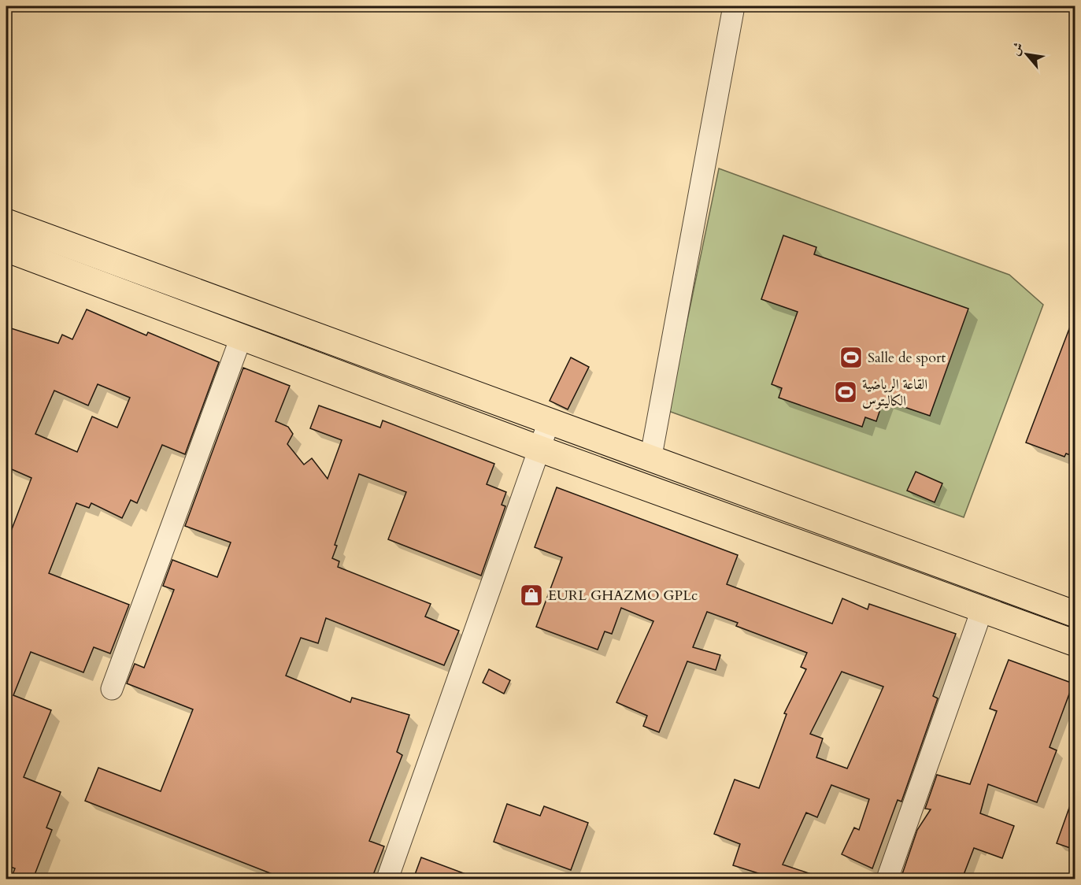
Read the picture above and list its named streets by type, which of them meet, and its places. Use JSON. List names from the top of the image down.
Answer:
{
  "places": {
    "sports": ["Salle de sport", "القاعة الرياضية الكاليتوس"],
    "shop": ["EURL GHAZMO GPLc"]
  },
  "north": "top left"
}
